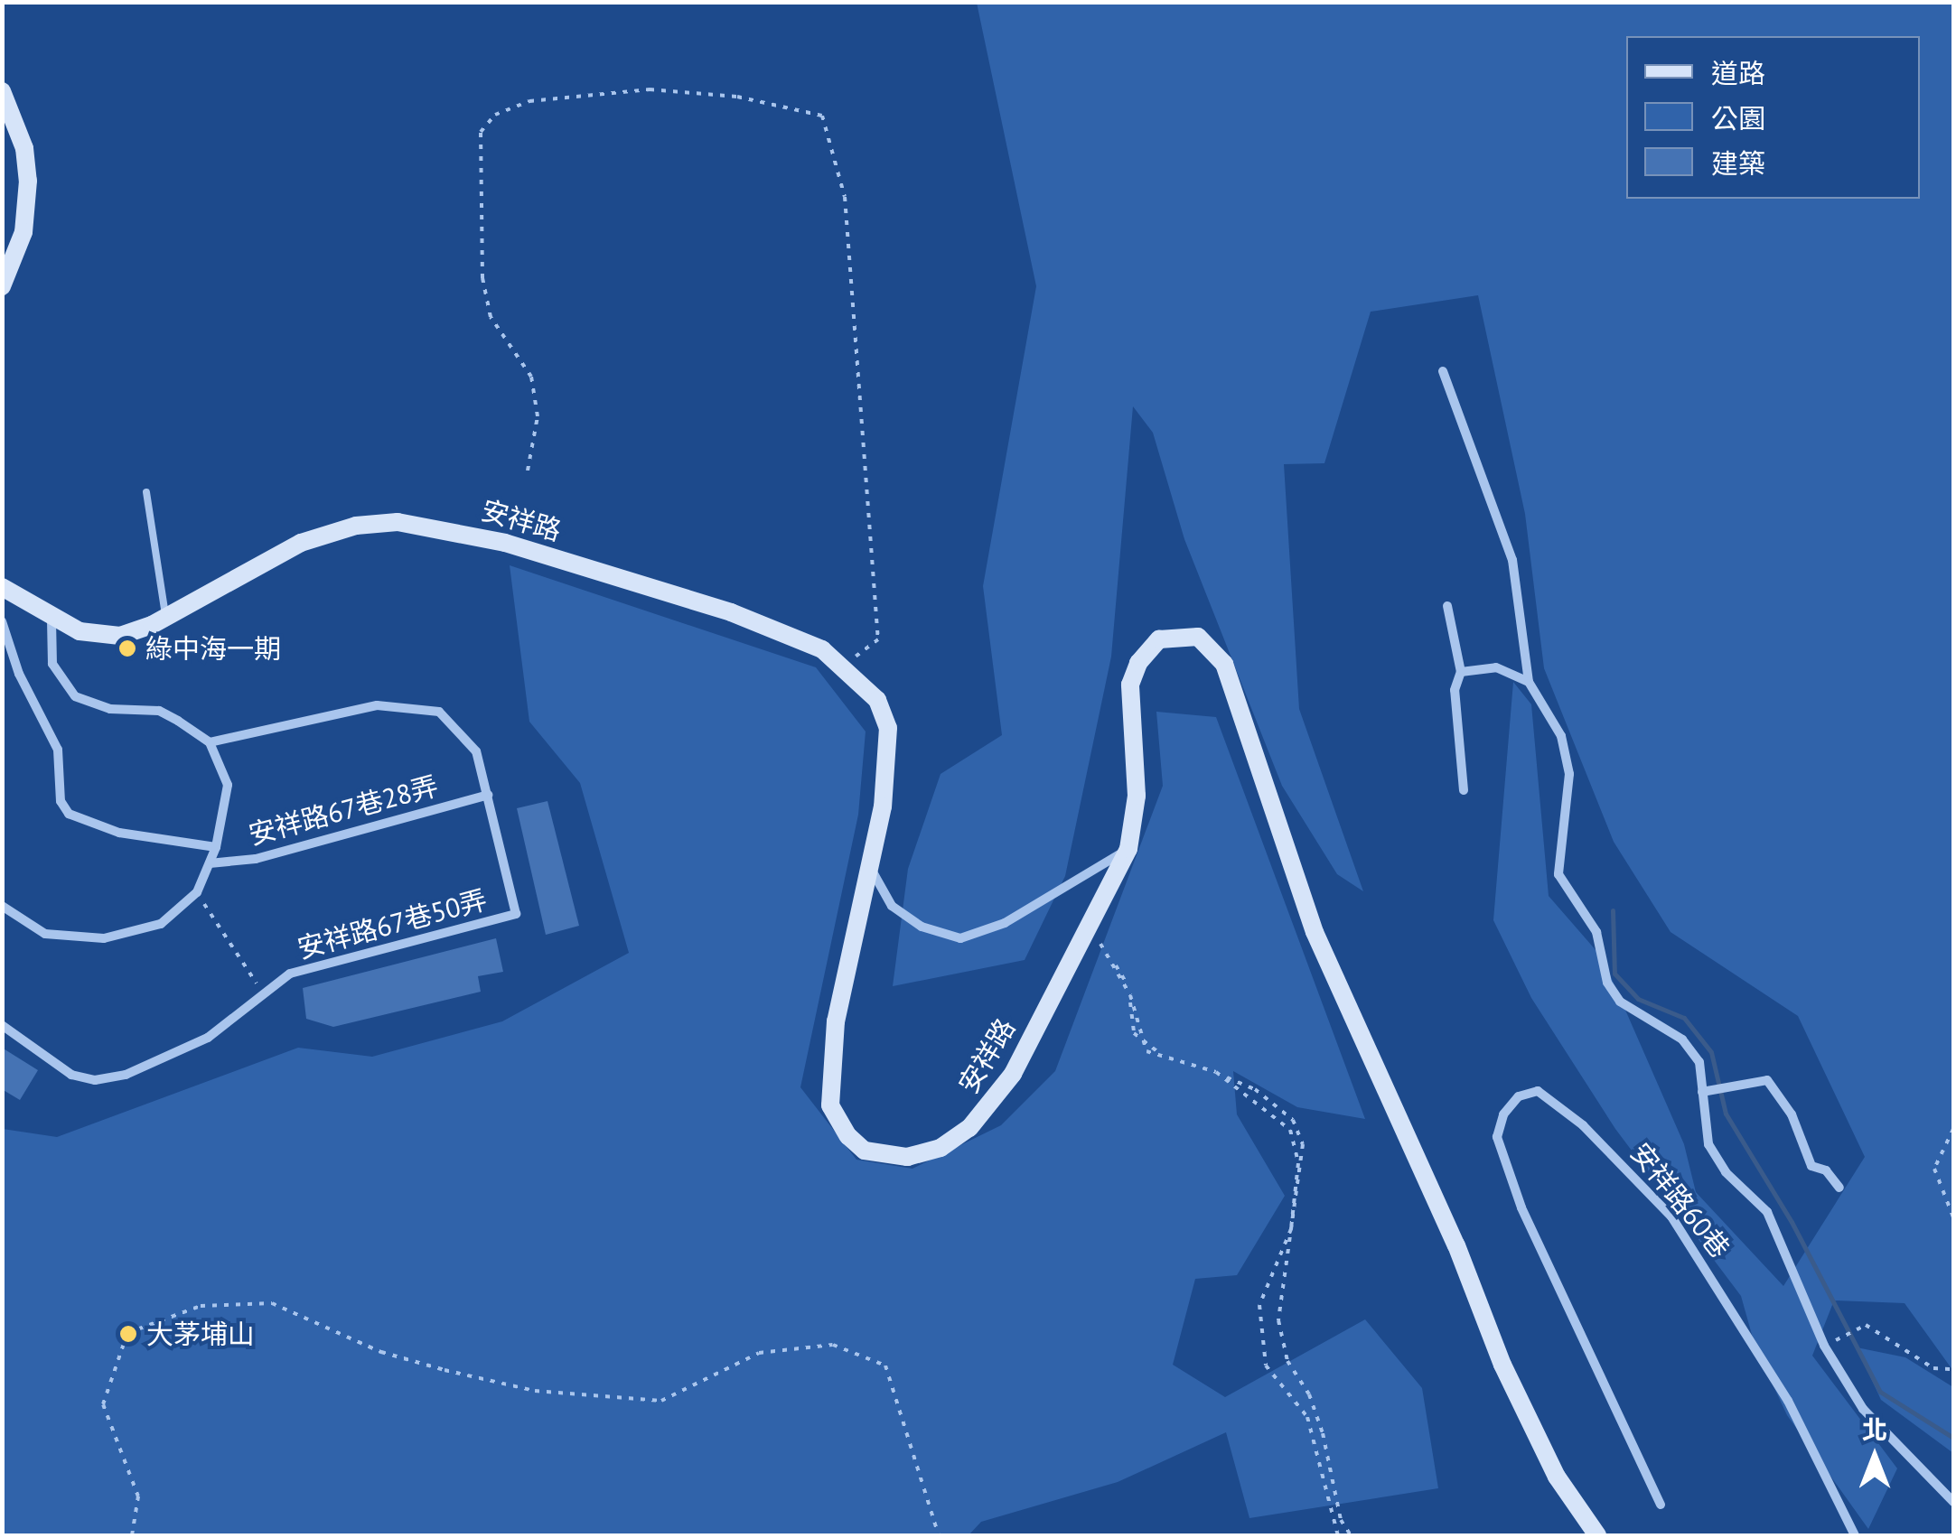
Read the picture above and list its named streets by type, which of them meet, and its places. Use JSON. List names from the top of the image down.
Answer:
{
  "streets": {
    "street": [
      "安祥路",
      "安祥路67巷28弄",
      "安祥路67巷50弄",
      "安祥路60巷"
    ]
  },
  "crossings": [
    ["安祥路67巷28弄", "安祥路67巷50弄"]
  ],
  "places": ["綠中海一期", "大茅埔山"],
  "legend": ["道路", "公園", "建築"],
  "north": "top"
}
